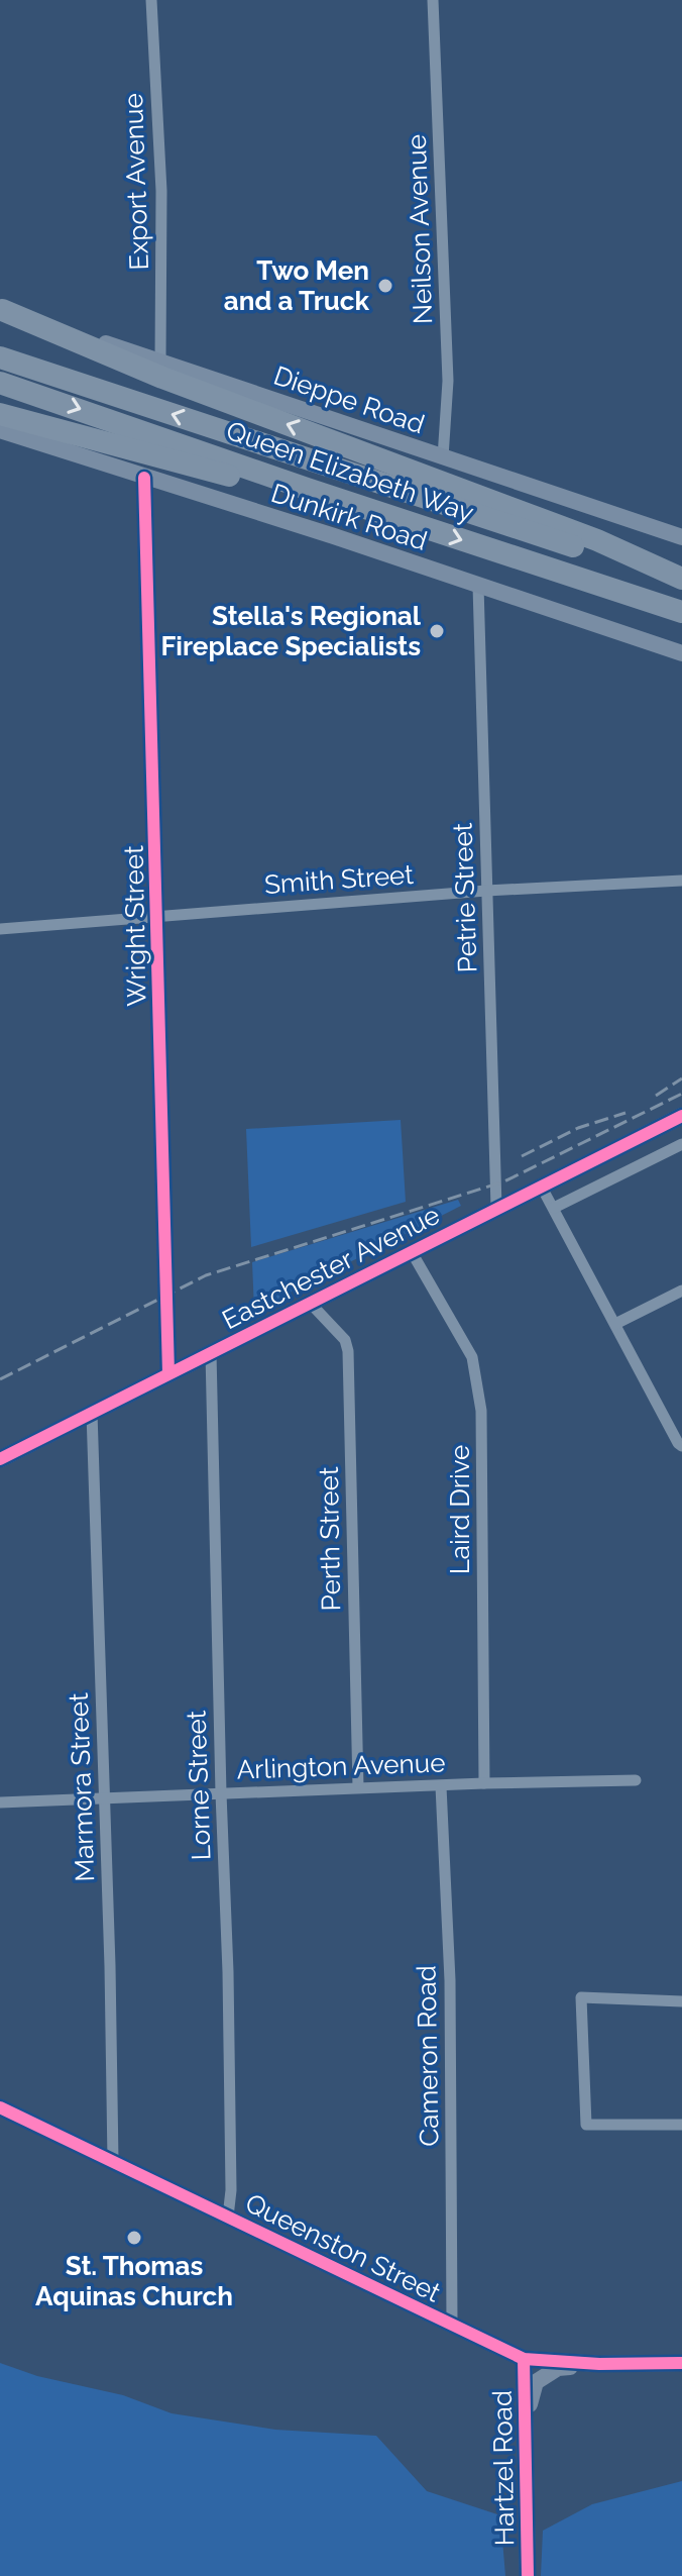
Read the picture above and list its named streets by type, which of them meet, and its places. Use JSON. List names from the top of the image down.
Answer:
{
  "streets": {
    "highway": ["Queen Elizabeth Way"],
    "street": [
      "Export Avenue",
      "Neilson Avenue",
      "Dieppe Road",
      "Dunkirk Road",
      "Smith Street",
      "Petrie Street",
      "Wright Street",
      "Eastchester Avenue",
      "Laird Drive",
      "Perth Street",
      "Arlington Avenue",
      "Lorne Street",
      "Marmora Street",
      "Cameron Road",
      "Queenston Street",
      "Hartzel Road"
    ]
  },
  "crossings": [
    ["Export Avenue", "Dieppe Road"],
    ["Neilson Avenue", "Dieppe Road"],
    ["Dunkirk Road", "Petrie Street"],
    ["Dunkirk Road", "Wright Street"],
    ["Smith Street", "Petrie Street"],
    ["Smith Street", "Wright Street"],
    ["Petrie Street", "Eastchester Avenue"],
    ["Wright Street", "Eastchester Avenue"],
    ["Eastchester Avenue", "Laird Drive"],
    ["Eastchester Avenue", "Perth Street"],
    ["Eastchester Avenue", "Lorne Street"],
    ["Eastchester Avenue", "Marmora Street"],
    ["Laird Drive", "Arlington Avenue"],
    ["Perth Street", "Arlington Avenue"],
    ["Arlington Avenue", "Lorne Street"],
    ["Arlington Avenue", "Marmora Street"],
    ["Arlington Avenue", "Cameron Road"],
    ["Lorne Street", "Queenston Street"],
    ["Marmora Street", "Queenston Street"],
    ["Cameron Road", "Queenston Street"],
    ["Queenston Street", "Hartzel Road"]
  ],
  "places": ["Two Men and a Truck", "Stella's Regional Fireplace Specialists", "St. Thomas Aquinas Church"]
}
